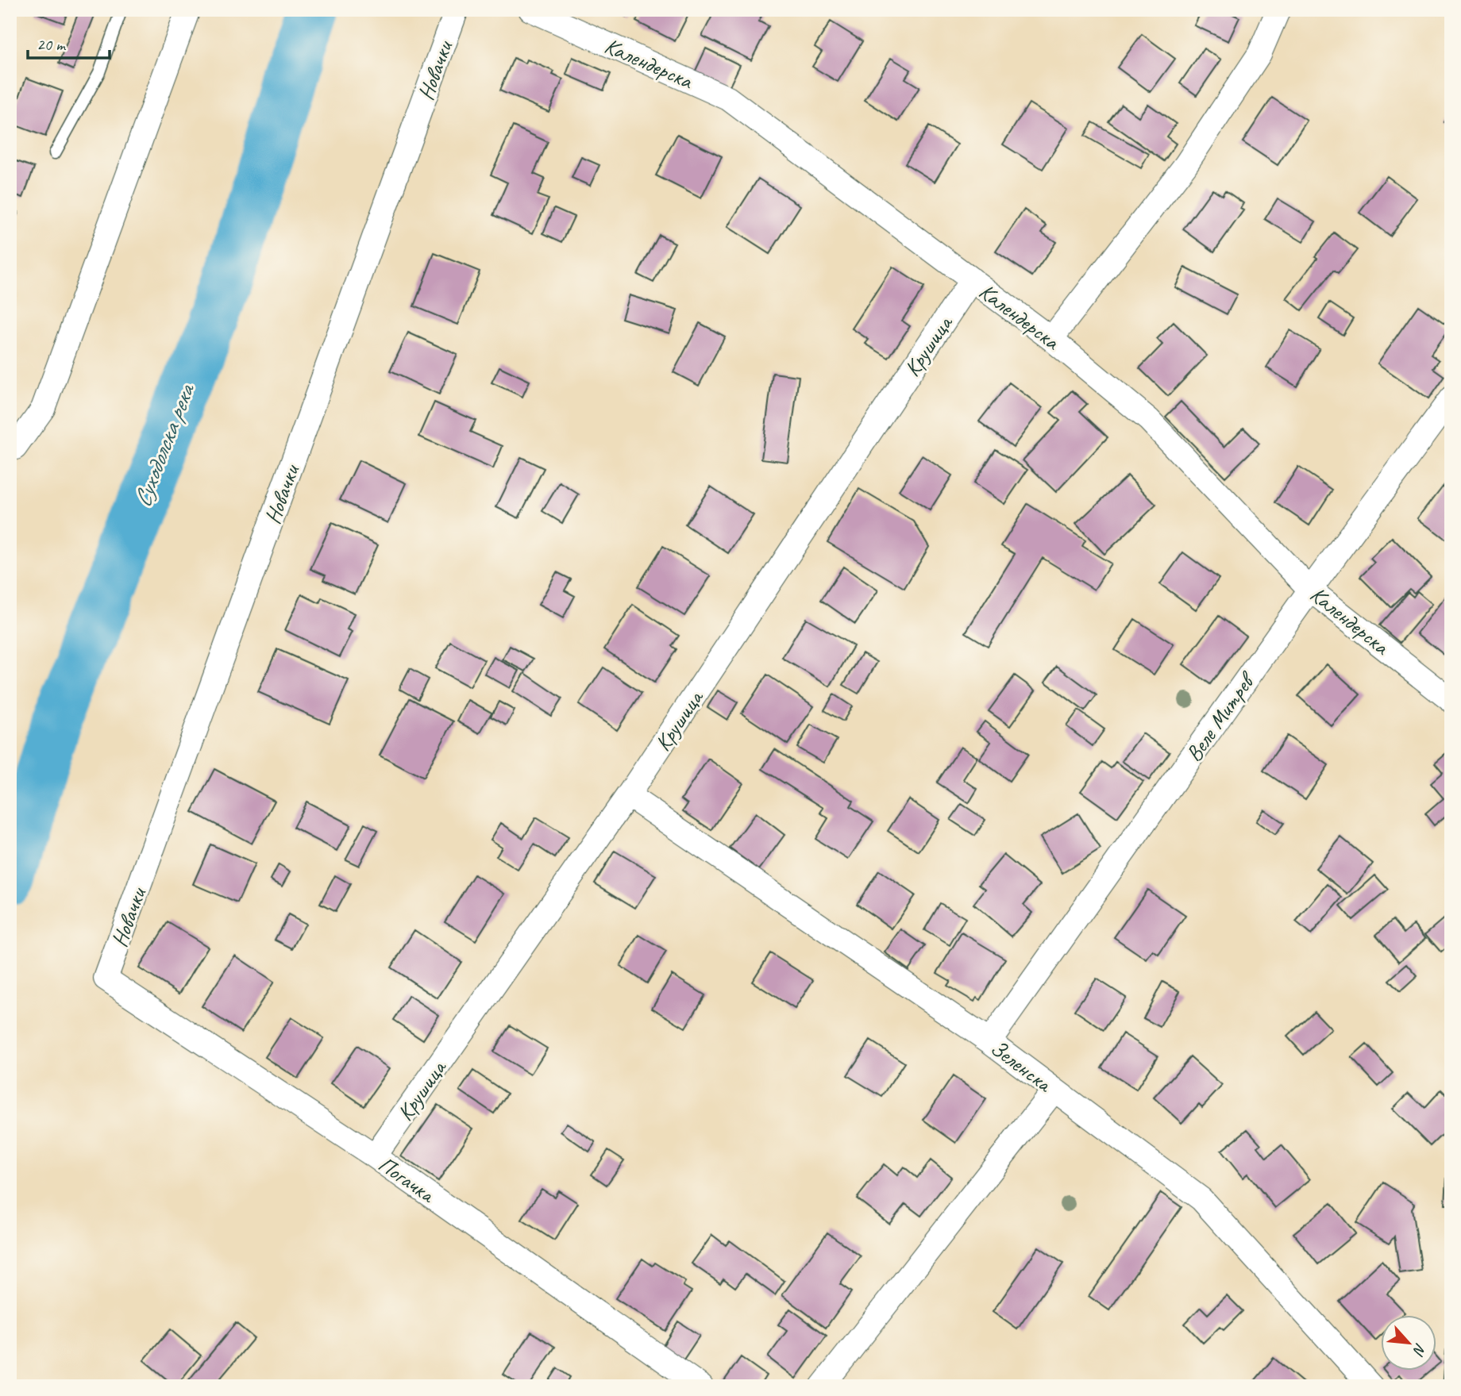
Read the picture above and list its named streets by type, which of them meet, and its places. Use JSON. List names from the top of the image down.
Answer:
{
  "streets": {
    "street": [
      "Календерска",
      "Новачки",
      "Крушица",
      "Веле Митрев",
      "Зеленска",
      "Погачка"
    ]
  },
  "crossings": [
    ["Календерска", "Крушица"],
    ["Календерска", "Веле Митрев"],
    ["Новачки", "Погачка"],
    ["Крушица", "Зеленска"],
    ["Крушица", "Погачка"],
    ["Веле Митрев", "Зеленска"]
  ],
  "water": ["Суходолска река"],
  "scale_bar": "20 m",
  "north": "bottom right"
}
